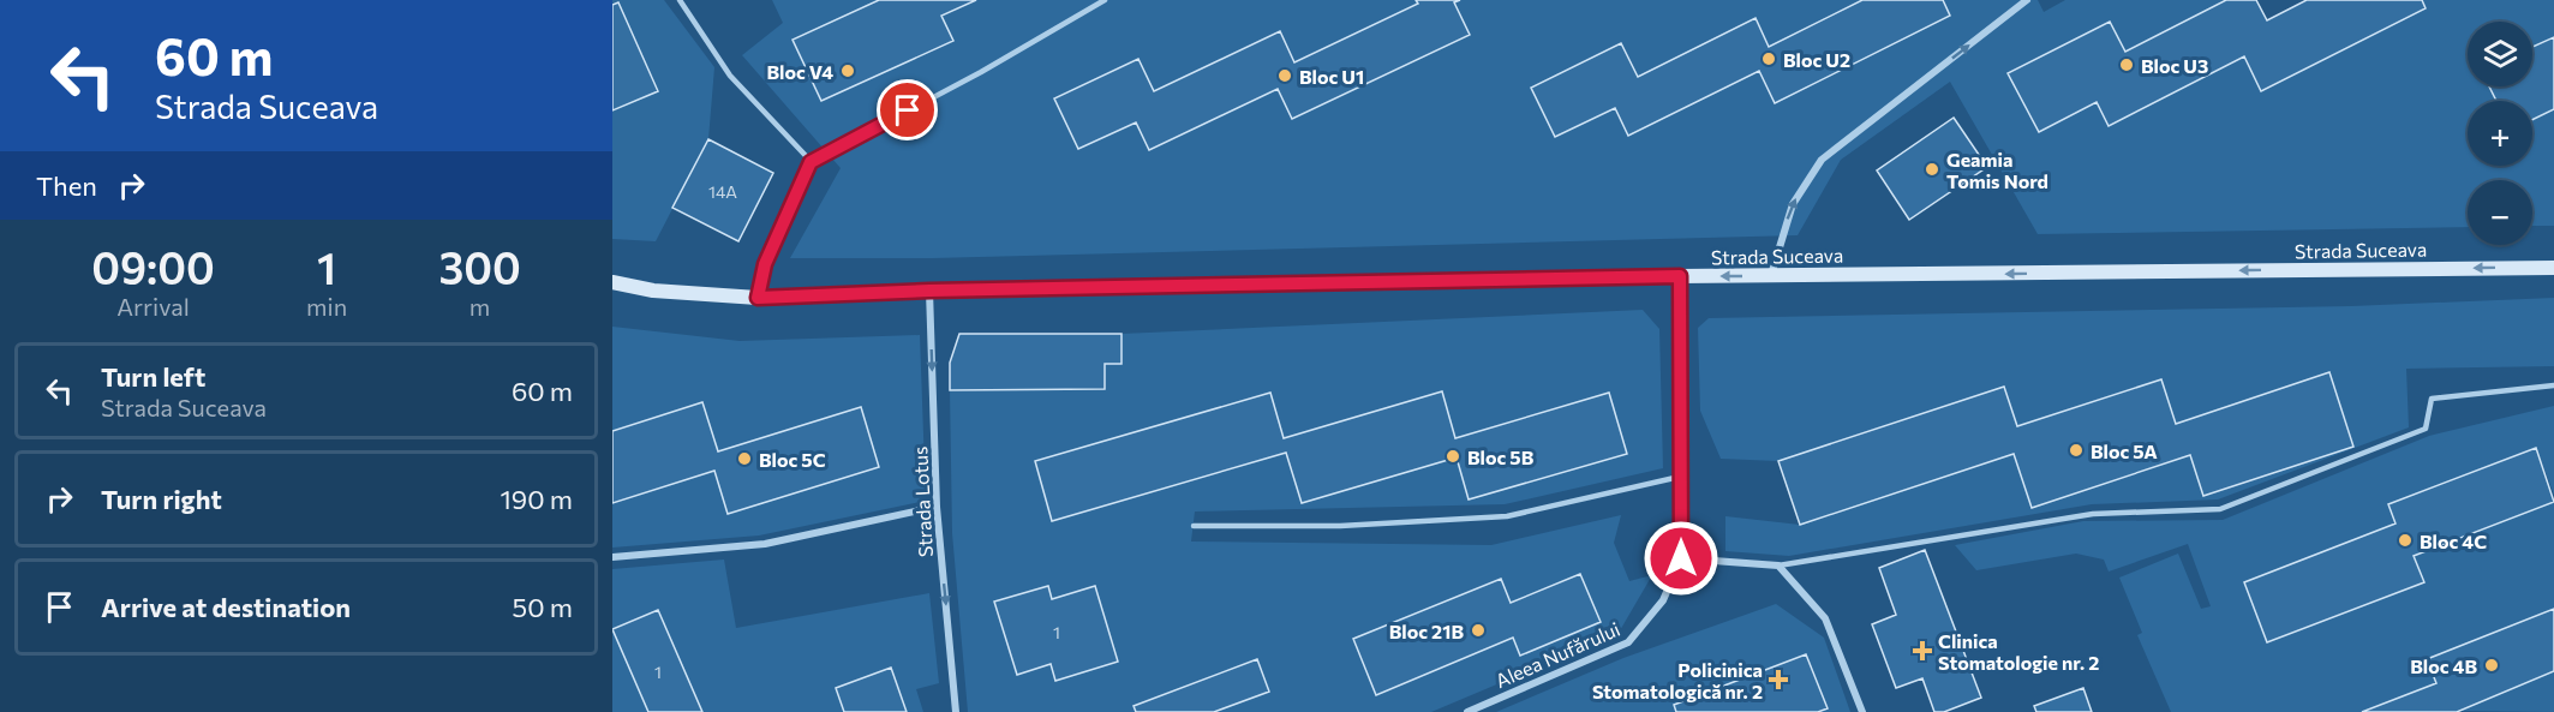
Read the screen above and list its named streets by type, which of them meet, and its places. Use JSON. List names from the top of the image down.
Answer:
{
  "streets": {
    "street": ["Strada Suceava", "Strada Lotus", "Aleea Nufărului"]
  },
  "crossings": [
    ["Strada Suceava", "Strada Lotus"],
    ["Strada Suceava", "Aleea Nufărului"]
  ],
  "one_way": ["Strada Suceava", "Strada Lotus"],
  "places": {
    "other": [
      "Bloc U2",
      "Bloc U3",
      "Bloc V4",
      "Bloc U1",
      "Geamia Tomis Nord",
      "Bloc 5A",
      "Bloc 5B",
      "Bloc 5C",
      "Bloc 4C",
      "Bloc 21B",
      "Bloc 4B"
    ],
    "health": ["Clinica Stomatologie nr. 2", "Policinica Stomatologică nr. 2"]
  },
  "house_numbers": ["14A", "1", "1"],
  "page": {
    "turn": ["60 m", "Strada Suceava"],
    "map_buttons": ["+", "−"],
    "then": "Then",
    "eta": [
      "09:00",
      "Arrival",
      "1",
      "min",
      "300",
      "m"
    ],
    "list": [
      {
        "name": "Turn left",
        "note": "Strada Suceava",
        "value": "60 m"
      },
      {
        "name": "Turn right",
        "value": "190 m"
      },
      {
        "name": "Arrive at destination",
        "value": "50 m"
      }
    ]
  }
}
